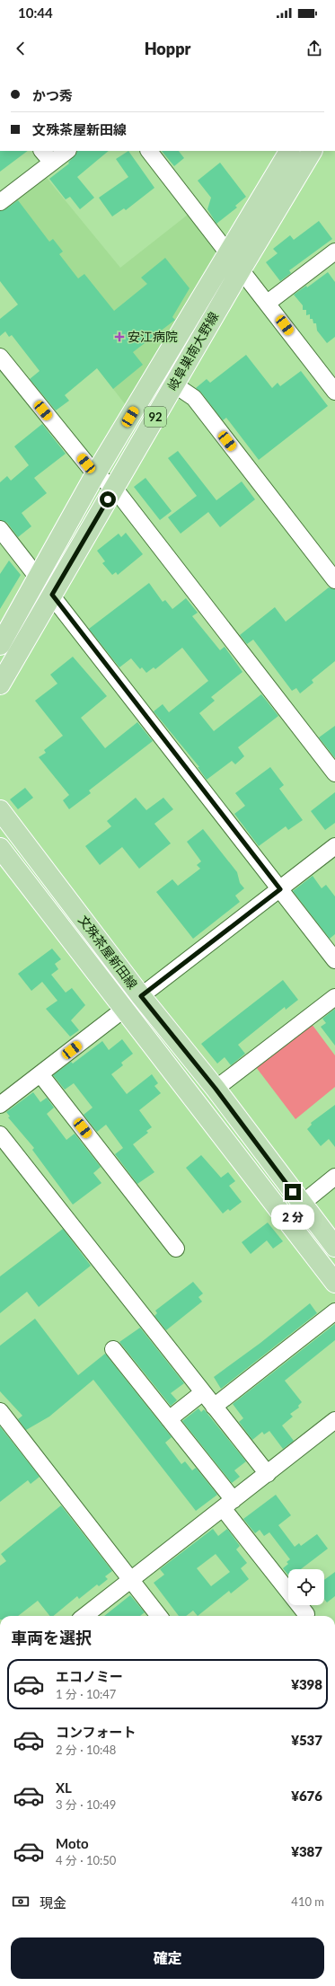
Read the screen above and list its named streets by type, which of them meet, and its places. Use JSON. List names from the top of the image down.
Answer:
{
  "streets": {
    "main road": ["岐阜巣南大野線", "92", "文殊茶屋新田線"]
  },
  "places": {
    "health": ["安江病院"]
  },
  "page": {
    "status": "10:44",
    "header": "Hoppr",
    "banner": ["かつ秀", "文殊茶屋新田線"],
    "bubble": "2 分",
    "heading": "車両を選択",
    "list": [
      {
        "name": "エコノミー",
        "note": "1 分 · 10:47",
        "value": "¥398"
      },
      {
        "name": "コンフォート",
        "note": "2 分 · 10:48",
        "value": "¥537"
      },
      {
        "name": "XL",
        "note": "3 分 · 10:49",
        "value": "¥676"
      },
      {
        "name": "Moto",
        "note": "4 分 · 10:50",
        "value": "¥387"
      }
    ],
    "pay": ["現金", "410 m"],
    "buttons": "確定"
  }
}
